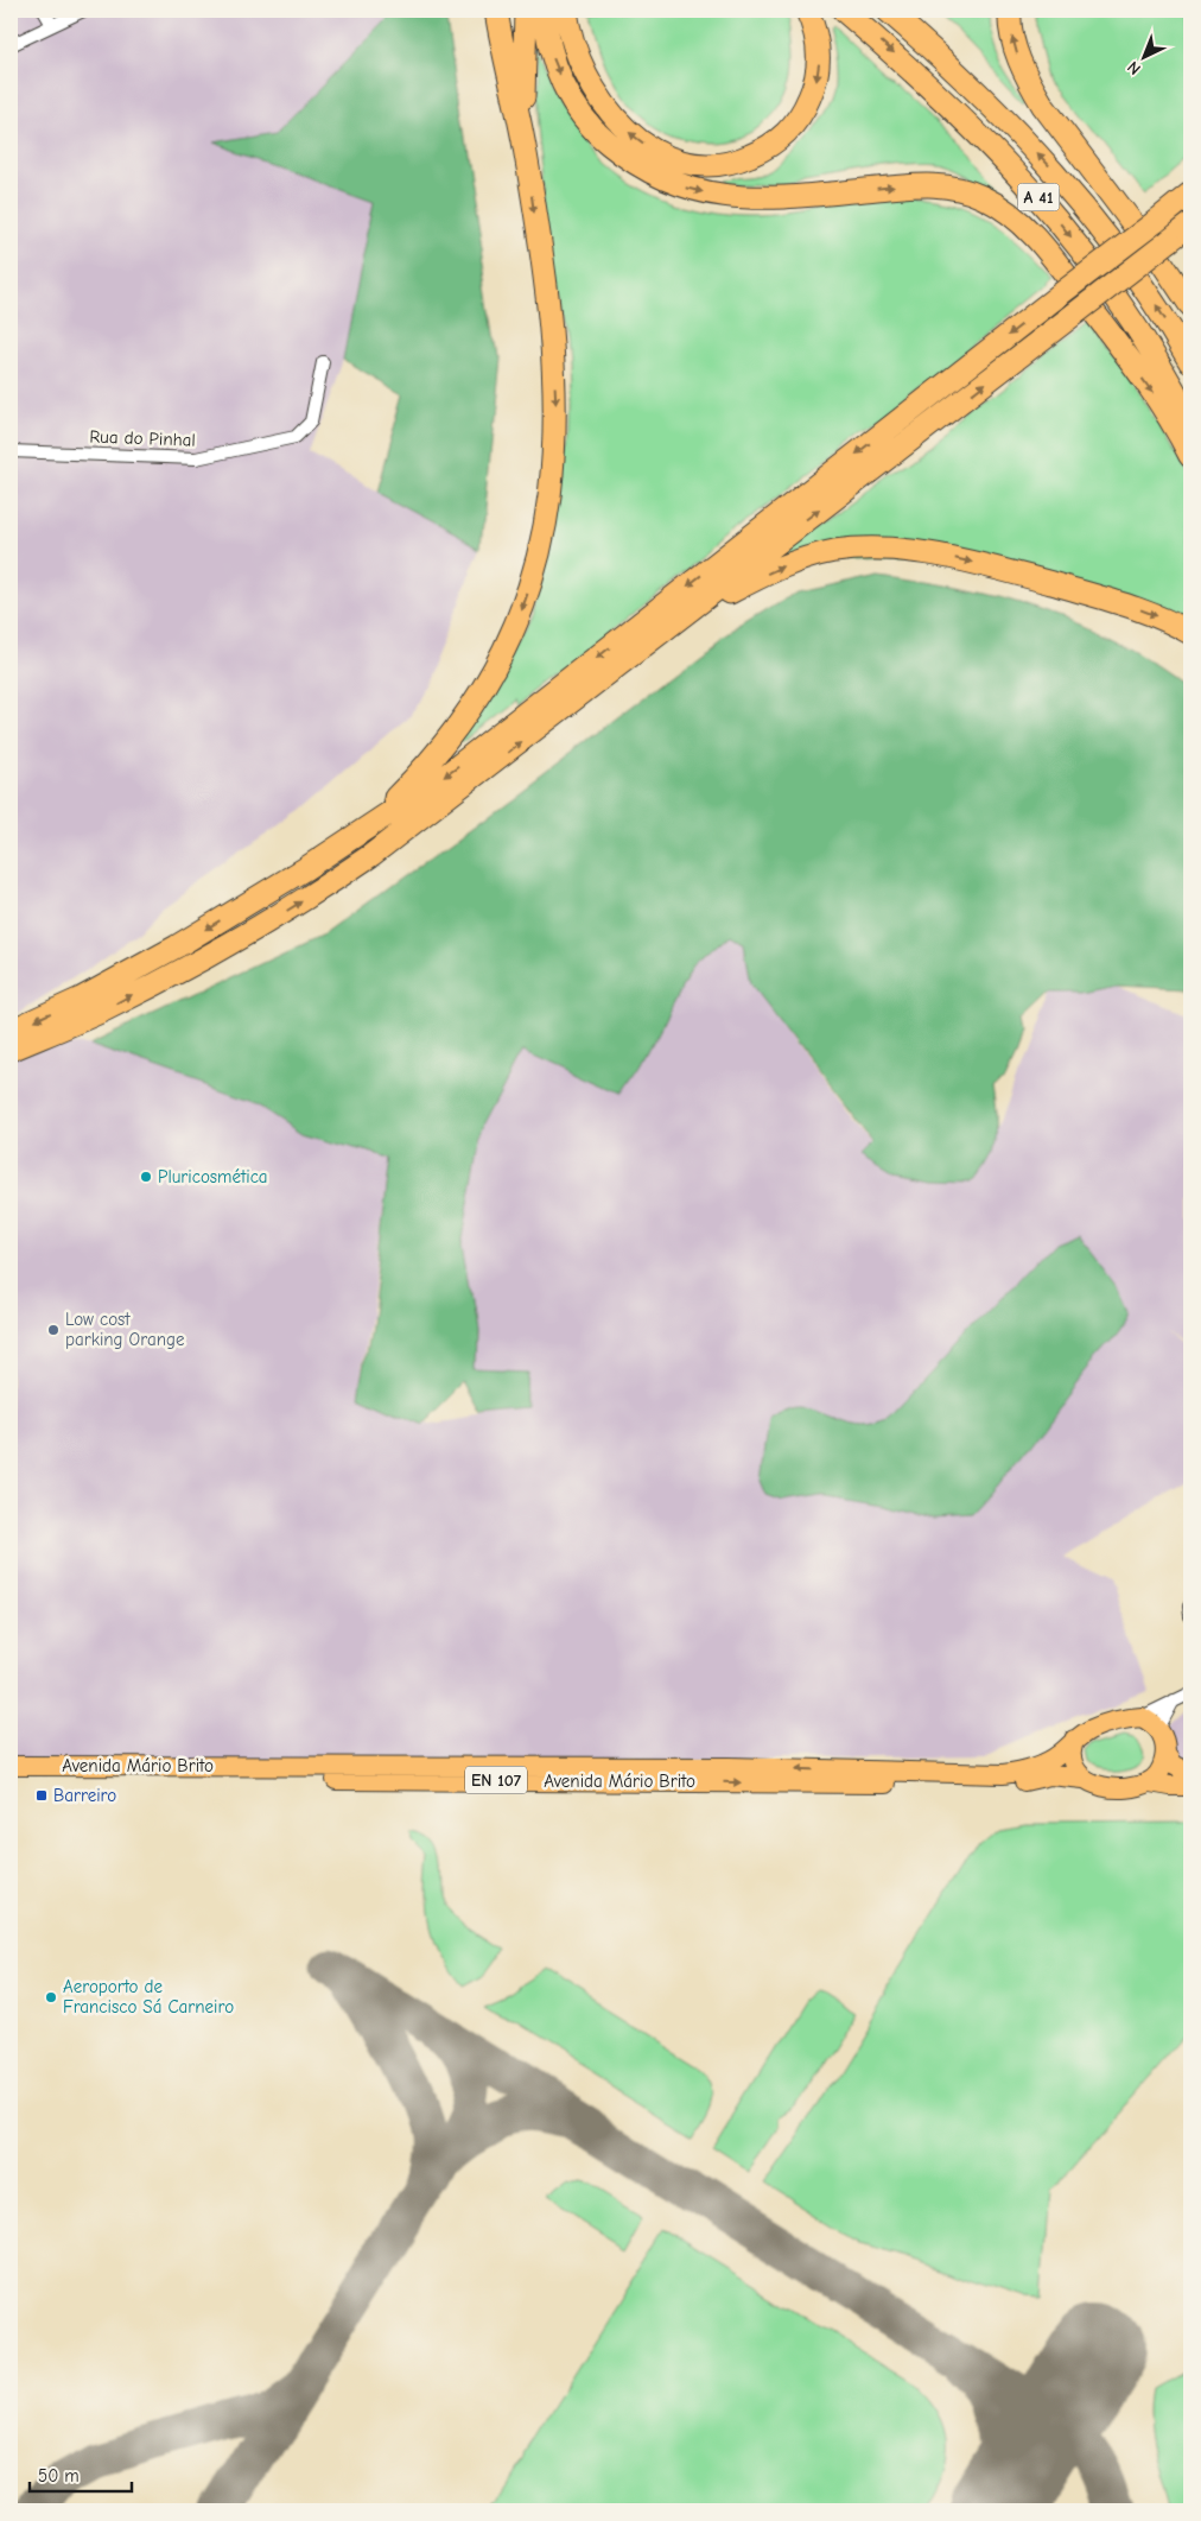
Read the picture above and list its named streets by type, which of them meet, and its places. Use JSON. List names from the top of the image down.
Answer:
{
  "streets": {
    "highway": ["A 41"],
    "main road": ["Avenida Mário Brito", "EN 107"],
    "street": ["Rua do Pinhal"]
  },
  "places": {
    "other": ["Pluricosmética", "Low cost parking Orange", "Aeroporto de Francisco Sá Carneiro"],
    "transit": ["Barreiro"]
  },
  "scale_bar": "50 m",
  "north": "bottom left"
}
